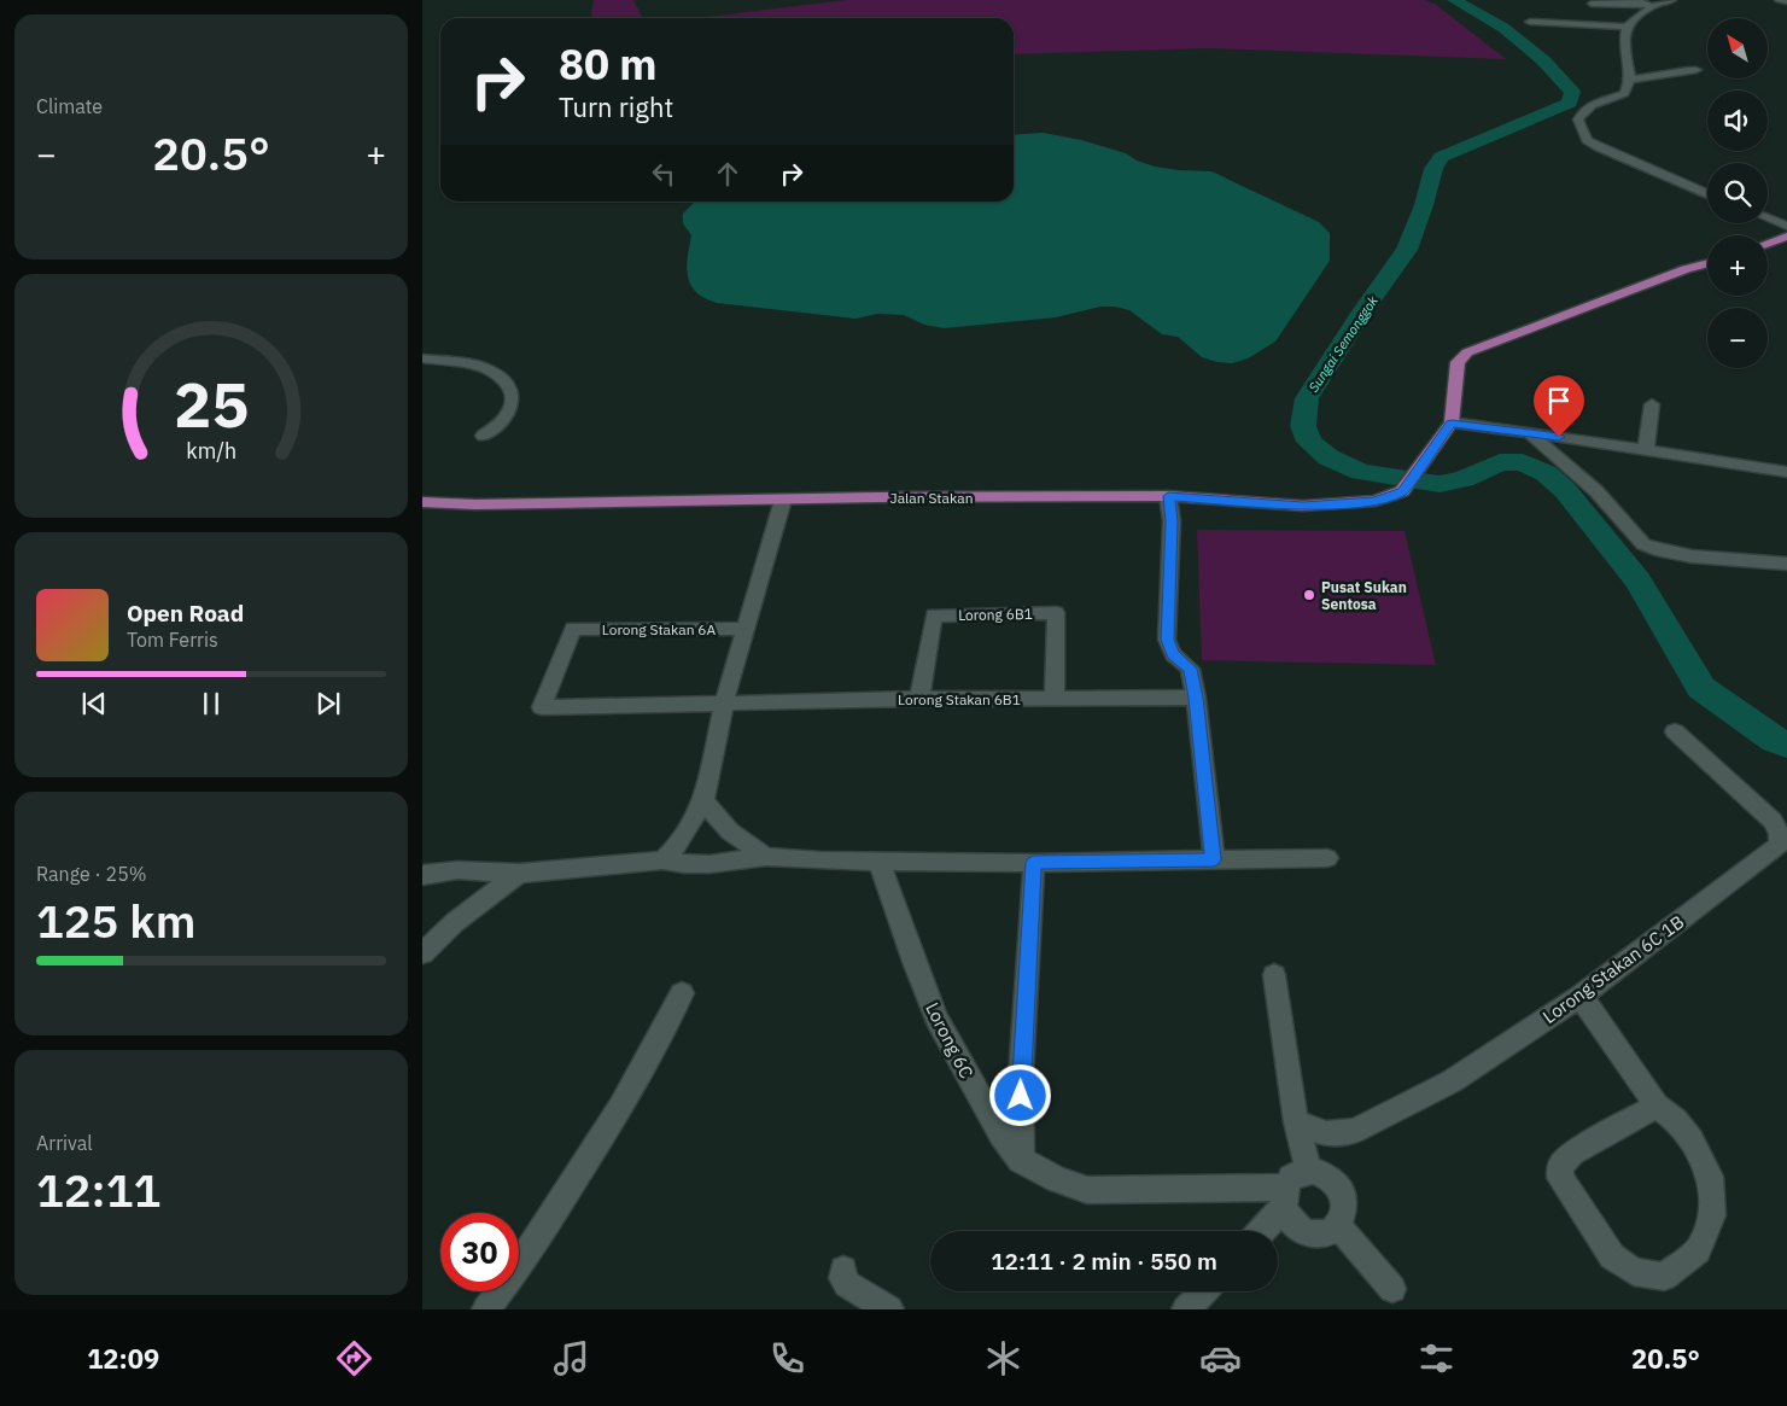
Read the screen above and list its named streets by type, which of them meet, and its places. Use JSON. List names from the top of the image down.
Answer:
{
  "streets": {
    "main road": ["Jalan Stakan"],
    "street": [
      "Lorong 6B1",
      "Lorong Stakan 6A",
      "Lorong Stakan 6B1",
      "Lorong Stakan 6C 1B",
      "Lorong 6C"
    ]
  },
  "crossings": [
    ["Lorong 6B1", "Lorong Stakan 6B1"],
    ["Lorong Stakan 6A", "Lorong Stakan 6B1"]
  ],
  "water": ["Sungai Semonggok"],
  "places": ["Pusat Sukan Sentosa"],
  "north": "top left",
  "page": {
    "tile": [
      "Climate",
      ["Range · 25%", "125 km"],
      ["Arrival", "12:11"]
    ],
    "map_buttons": ["+", "−"],
    "turn": ["80 m", "Turn right"],
    "heat": ["−", "20.5°", "+"],
    "song": ["Open Road", "Tom Ferris"],
    "limit": "30",
    "trip": "12:11 · 2 min · 550 m",
    "tabs": ["12:09", "20.5°"],
    "gauge": ["25", "km/h"]
  }
}
